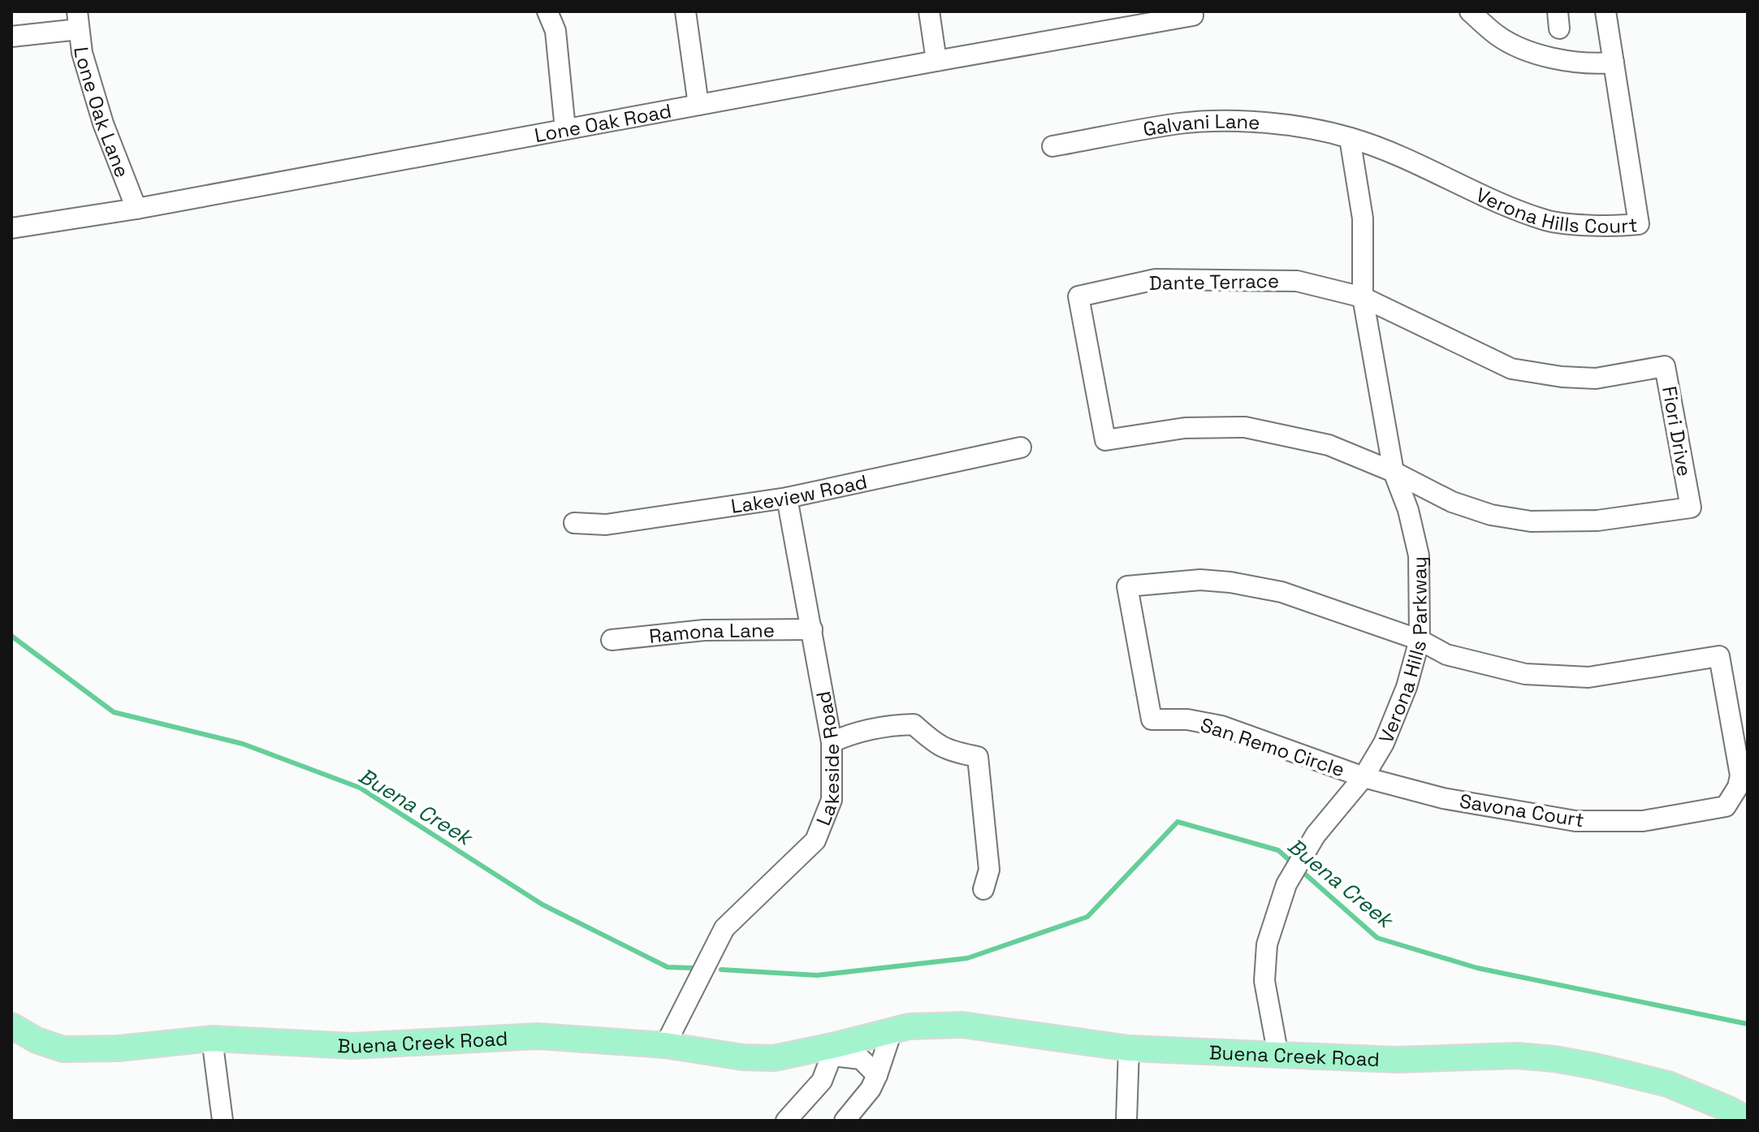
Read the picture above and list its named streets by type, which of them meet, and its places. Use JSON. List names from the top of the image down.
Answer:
{
  "streets": {
    "main road": ["Buena Creek Road"],
    "street": [
      "Lone Oak Lane",
      "Lone Oak Road",
      "Galvani Lane",
      "Verona Hills Court",
      "Dante Terrace",
      "Fiori Drive",
      "Lakeview Road",
      "Ramona Lane",
      "Verona Hills Parkway",
      "San Remo Circle",
      "Lakeside Road",
      "Savona Court"
    ]
  },
  "crossings": [
    ["Lone Oak Lane", "Lone Oak Road"],
    ["Galvani Lane", "Verona Hills Court"],
    ["Galvani Lane", "Verona Hills Parkway"],
    ["Verona Hills Court", "Verona Hills Parkway"],
    ["Dante Terrace", "Fiori Drive"],
    ["Dante Terrace", "Verona Hills Parkway"],
    ["Fiori Drive", "Verona Hills Parkway"],
    ["Lakeview Road", "Lakeside Road"],
    ["Ramona Lane", "Lakeside Road"],
    ["Verona Hills Parkway", "San Remo Circle"],
    ["Verona Hills Parkway", "Savona Court"],
    ["Verona Hills Parkway", "Buena Creek Road"],
    ["San Remo Circle", "Savona Court"],
    ["Lakeside Road", "Buena Creek Road"]
  ],
  "water": ["Buena Creek"]
}
